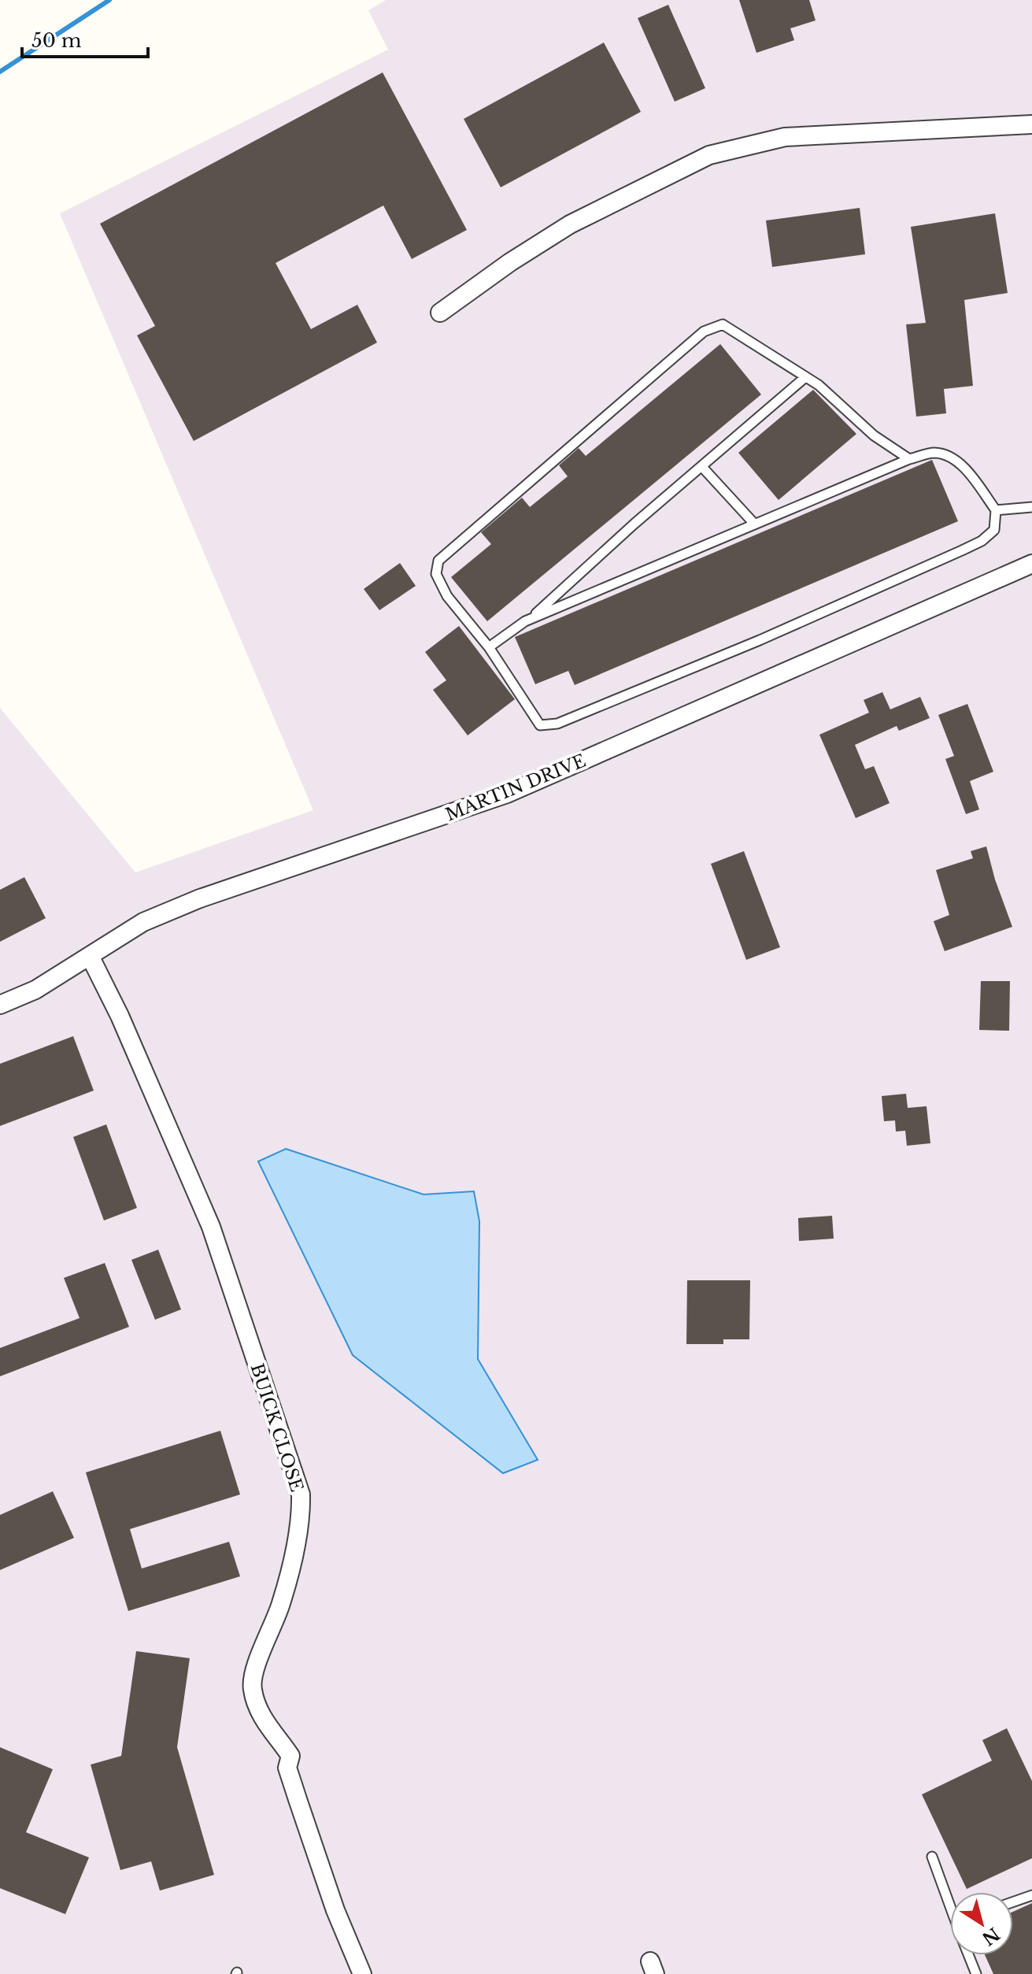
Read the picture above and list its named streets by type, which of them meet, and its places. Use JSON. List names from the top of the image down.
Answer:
{
  "streets": {
    "street": ["MARTIN DRIVE", "BUICK CLOSE"]
  },
  "crossings": [
    ["MARTIN DRIVE", "BUICK CLOSE"]
  ],
  "scale_bar": "50 m",
  "north": "bottom right"
}
